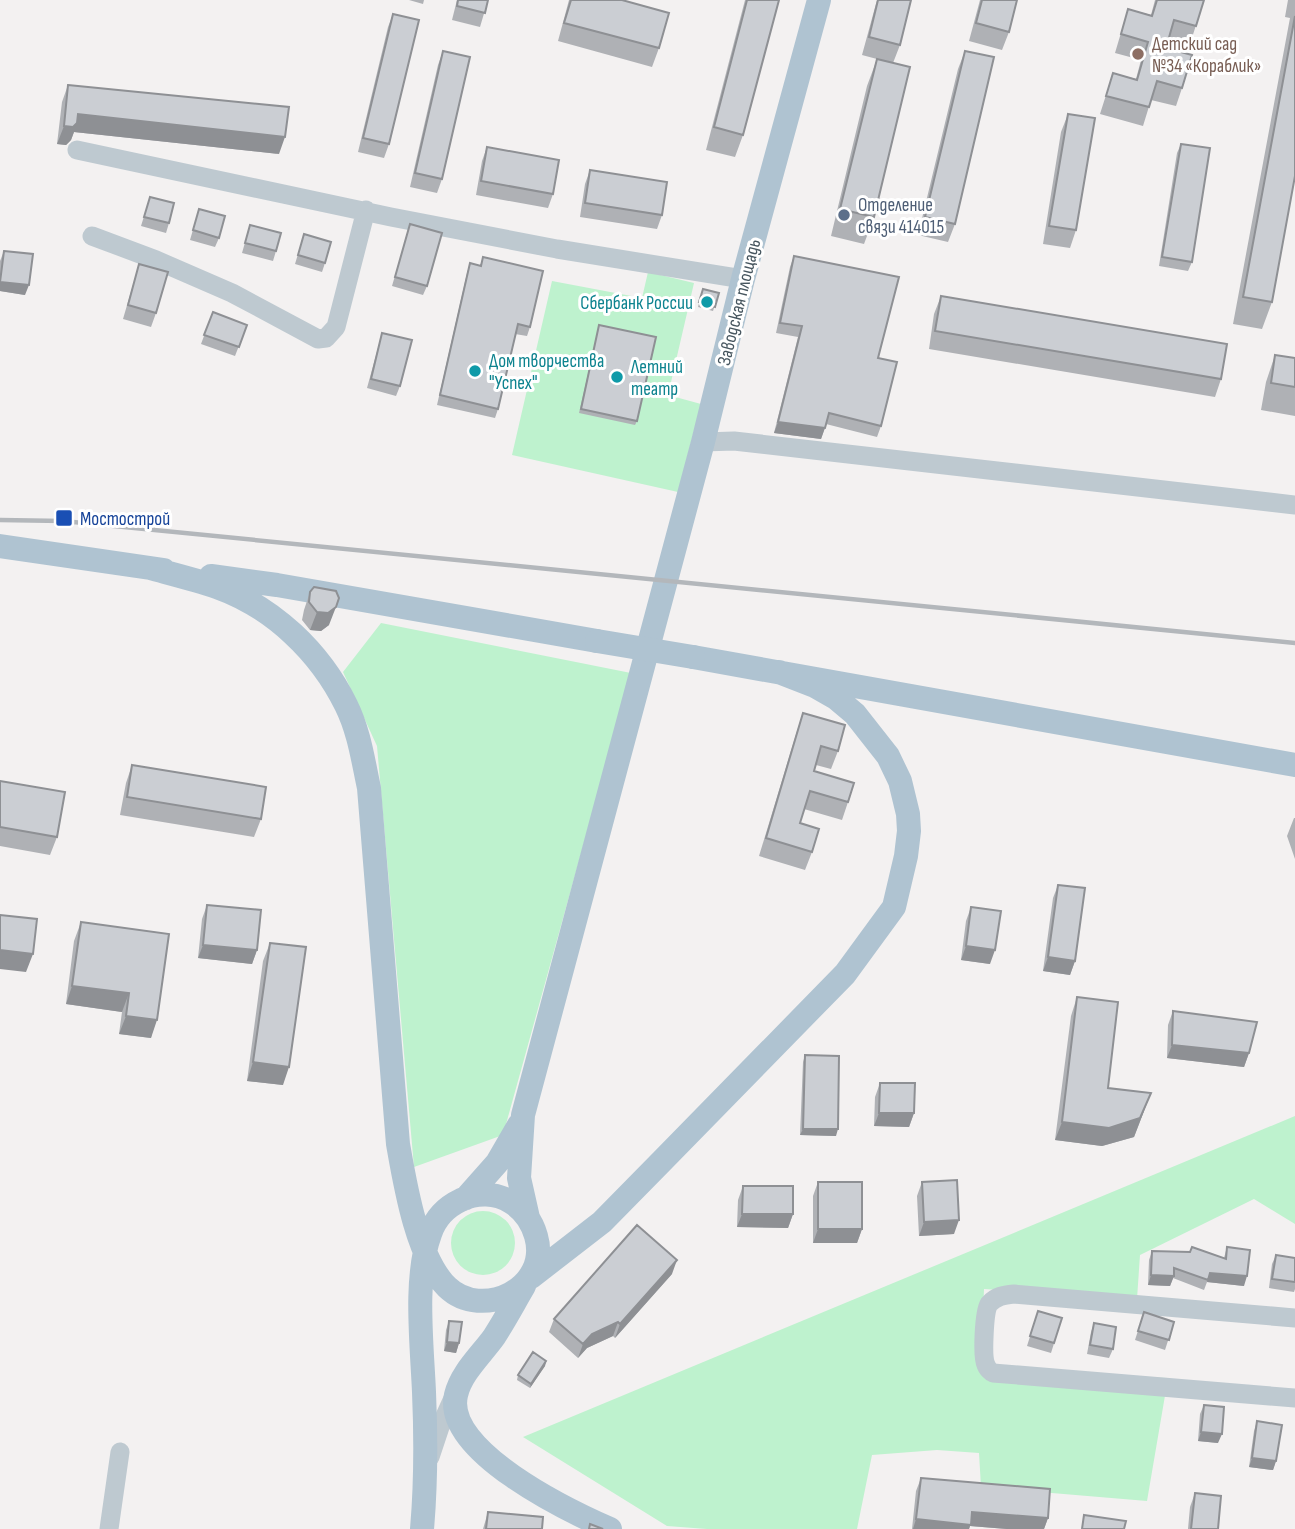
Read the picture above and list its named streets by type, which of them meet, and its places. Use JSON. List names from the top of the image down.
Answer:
{
  "streets": {
    "main road": ["Заводская площадь"]
  },
  "places": {
    "other": [
      "Детский сад №34 «Кораблик»",
      "Отделение связи 414015",
      "Сбербанк России",
      "Дом творчества \"Успех\"",
      "Летний театр"
    ],
    "transit": ["Мостострой"]
  }
}
